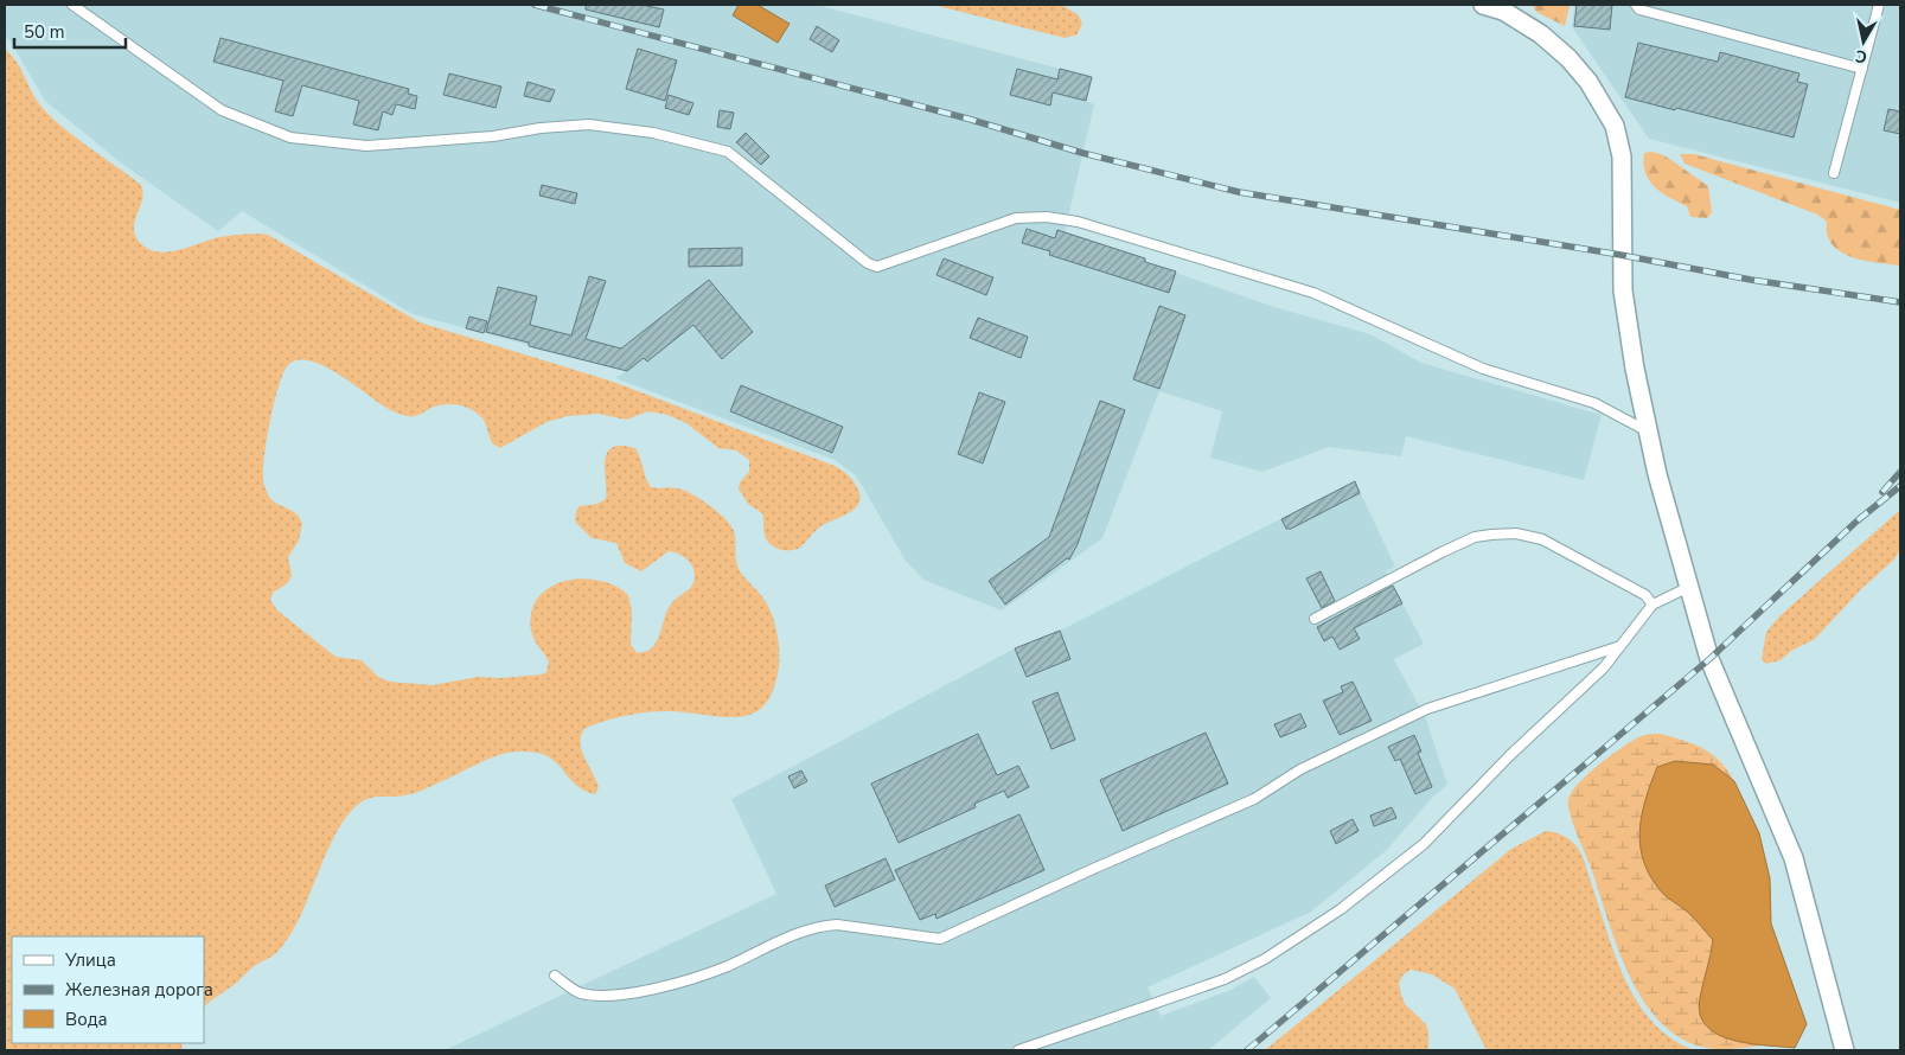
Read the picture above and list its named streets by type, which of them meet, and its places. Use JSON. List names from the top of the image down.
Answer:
{
  "legend": ["Улица", "Железная дорога", "Вода"],
  "scale_bar": "50 m",
  "north": "bottom"
}
